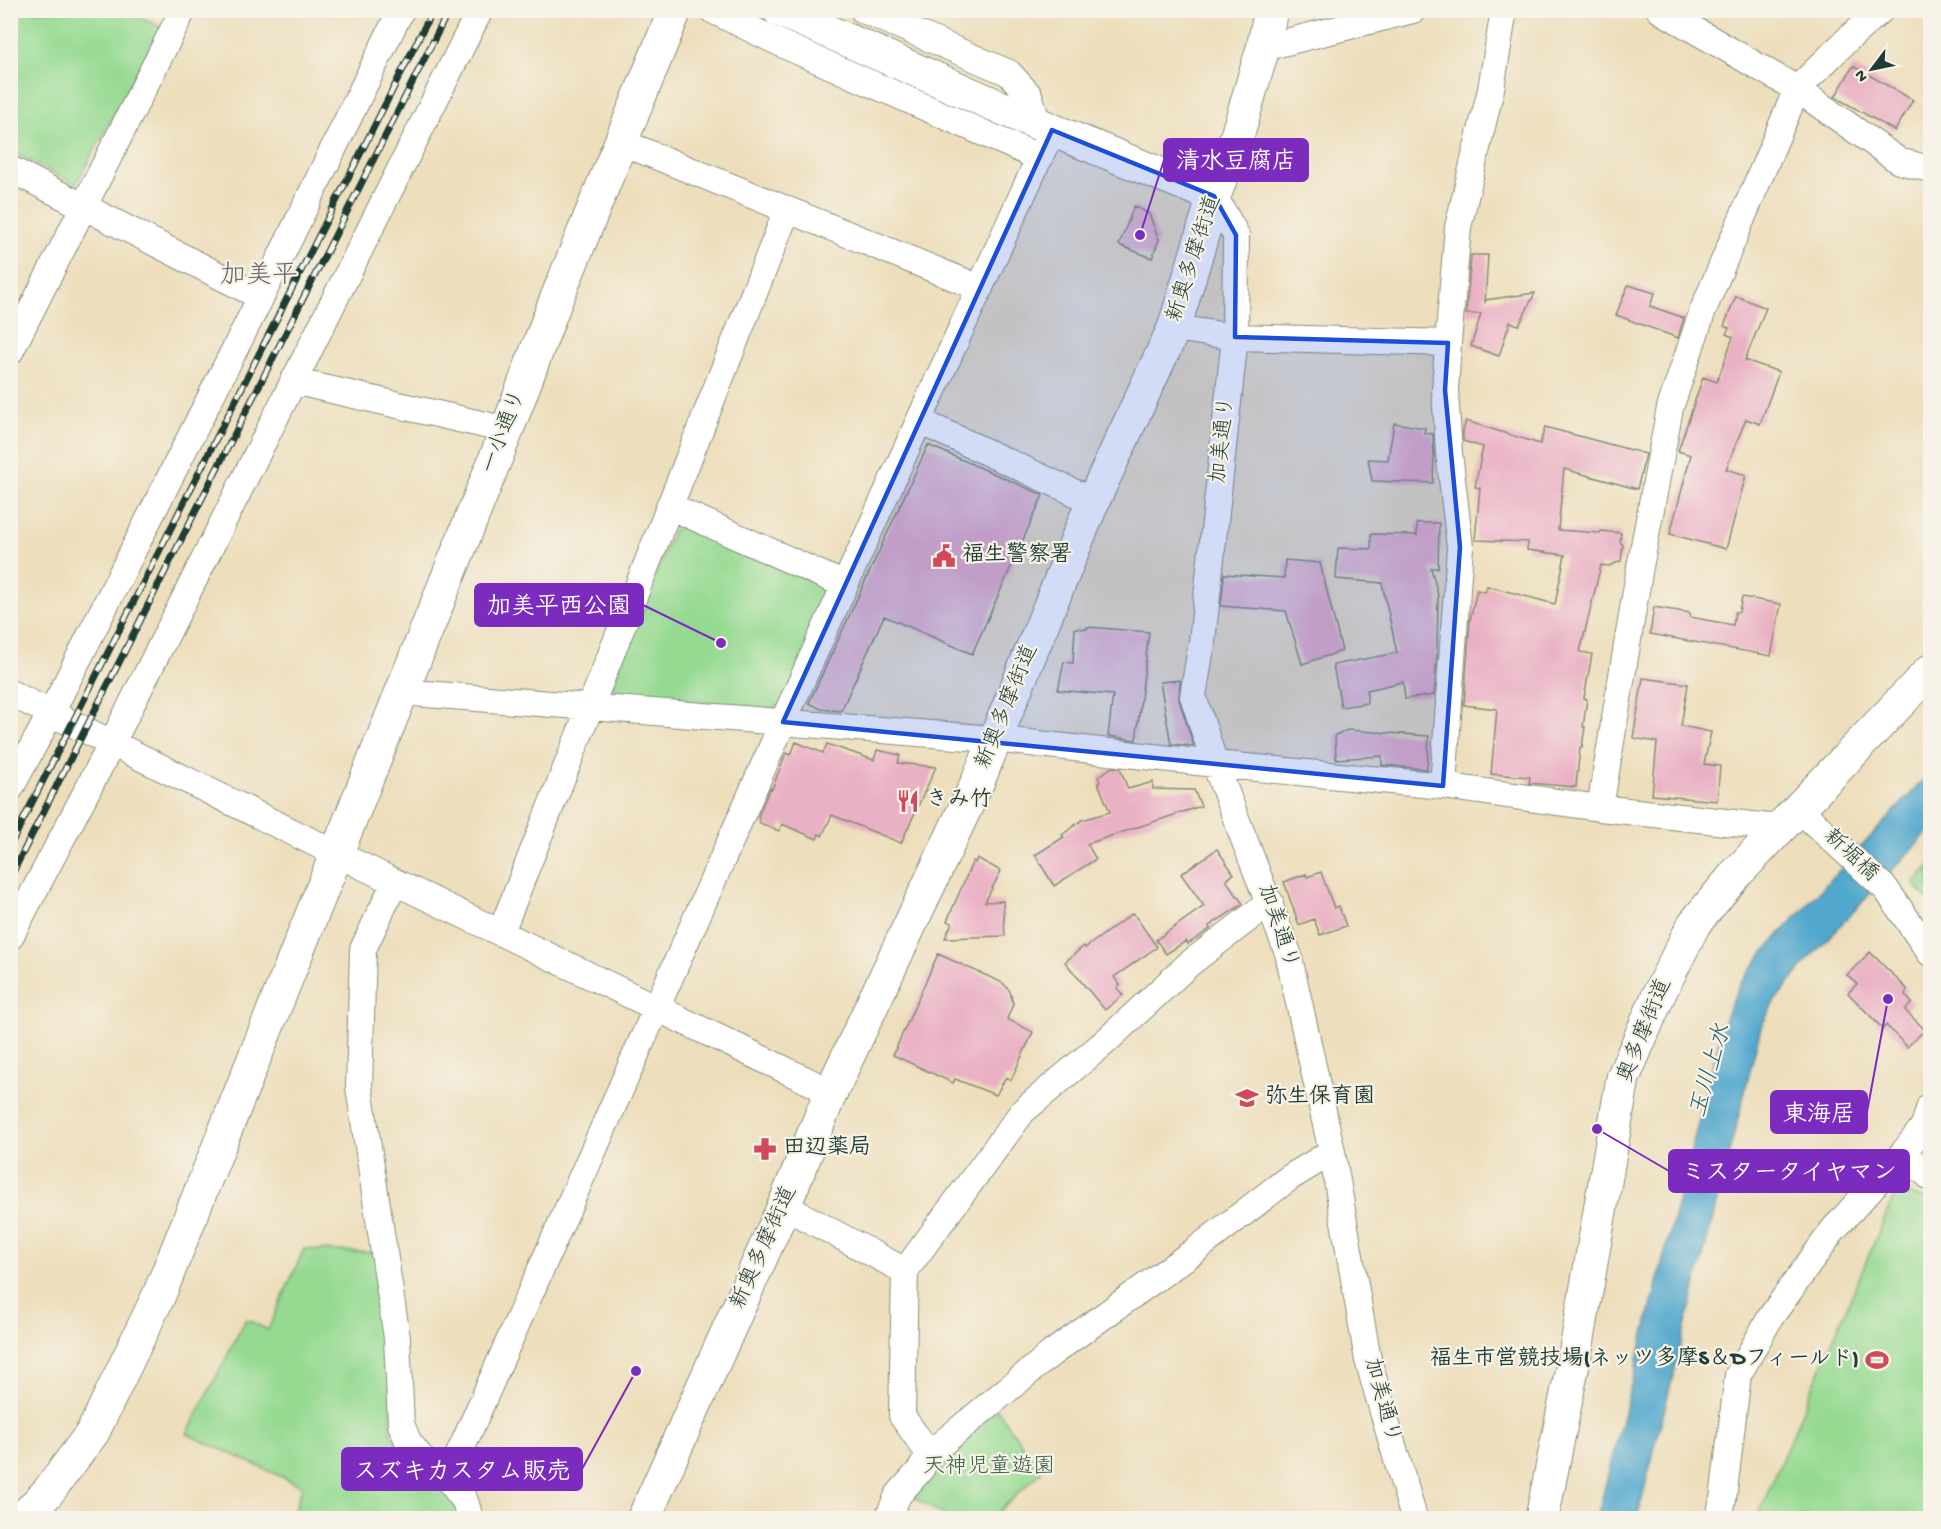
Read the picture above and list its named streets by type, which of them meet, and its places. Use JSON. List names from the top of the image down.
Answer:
{
  "streets": {
    "main road": ["新奥多摩街道", "一小通り", "奥多摩街道"],
    "street": ["加美通り", "新堀橋"]
  },
  "crossings": [
    ["新奥多摩街道", "加美通り"],
    ["新堀橋", "奥多摩街道"]
  ],
  "districts": ["加美平"],
  "water": ["玉川上水"],
  "parks": ["天神児童遊園"],
  "places": {
    "other": [
      "清水豆腐店",
      "加美平西公園",
      "東海居",
      "ミスタータイヤマン",
      "スズキカスタム販売"
    ],
    "public building": ["福生警察署"],
    "restaurant": ["きみ竹"],
    "school or university": ["弥生保育園"],
    "pharmacy": ["田辺薬局"],
    "sports": ["福生市営競技場(ネッツ多摩S＆Dフィールド)"]
  },
  "north": "bottom left"
}
